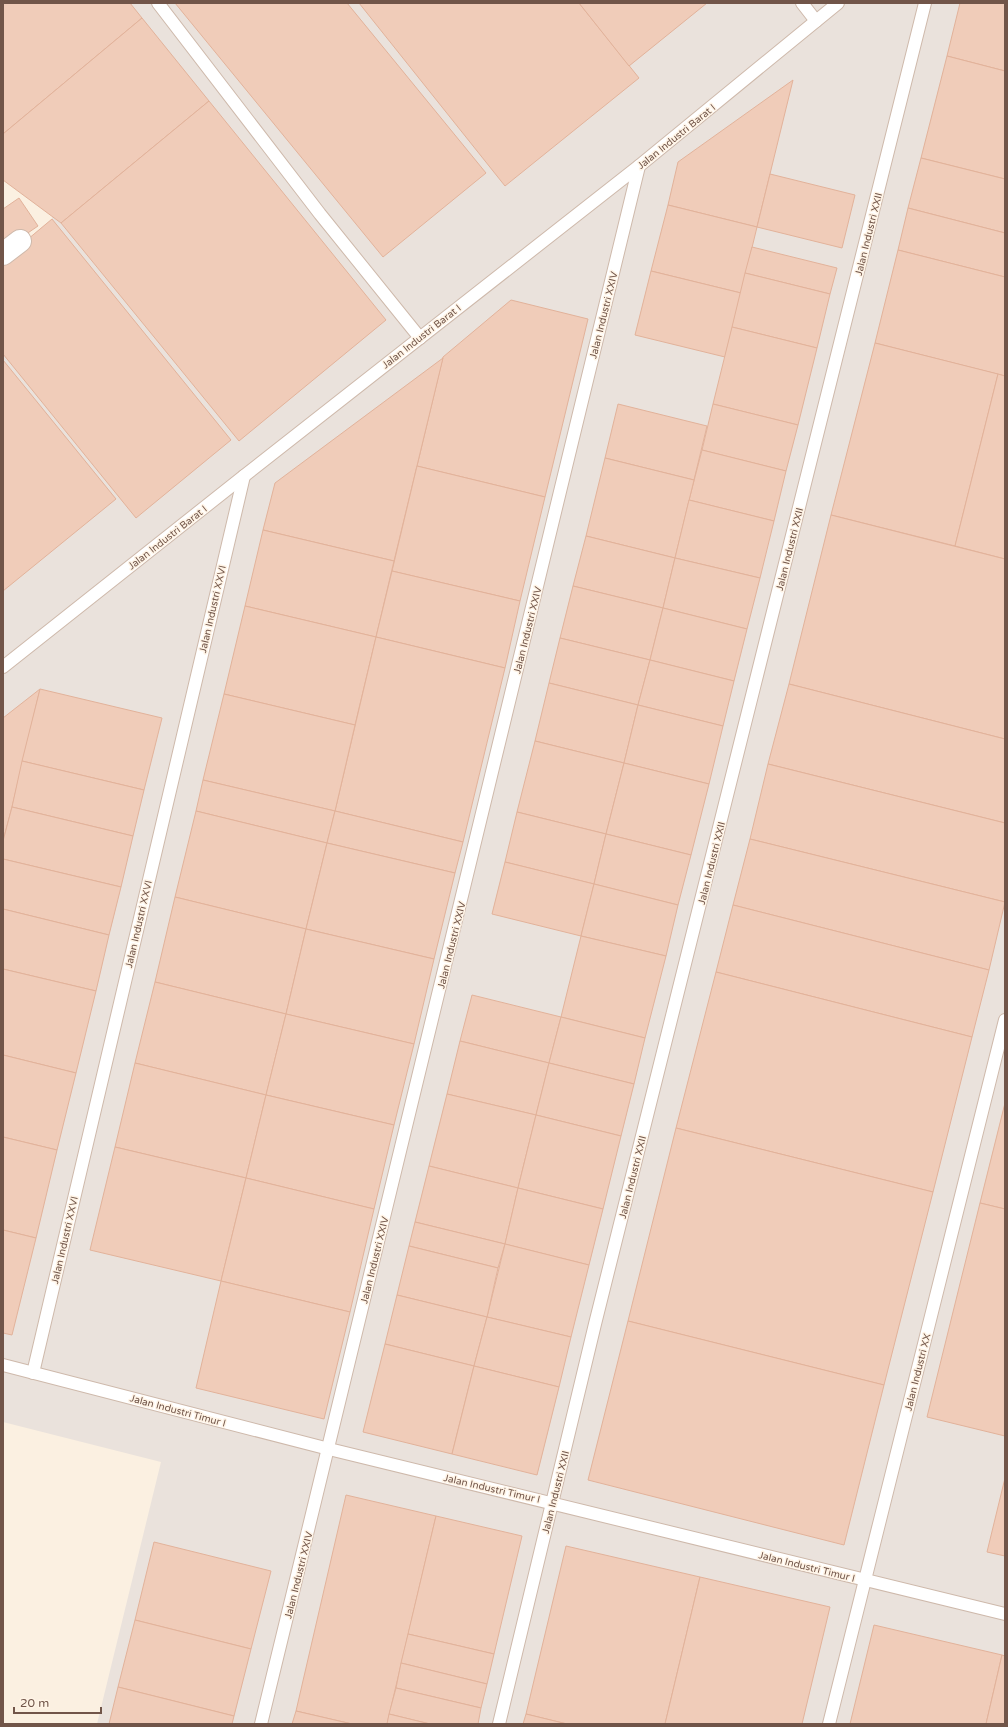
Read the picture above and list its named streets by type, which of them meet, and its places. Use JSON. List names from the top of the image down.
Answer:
{
  "streets": {
    "lane": [
      "Jalan Industri Barat I",
      "Jalan Industri XXII",
      "Jalan Industri XXIV",
      "Jalan Industri XXVI",
      "Jalan Industri XX",
      "Jalan Industri Timur I"
    ]
  },
  "crossings": [
    ["Jalan Industri Barat I", "Jalan Industri XXIV"],
    ["Jalan Industri Barat I", "Jalan Industri XXVI"],
    ["Jalan Industri XXII", "Jalan Industri Timur I"],
    ["Jalan Industri XXIV", "Jalan Industri Timur I"],
    ["Jalan Industri XXVI", "Jalan Industri Timur I"],
    ["Jalan Industri XX", "Jalan Industri Timur I"]
  ],
  "scale_bar": "20 m"
}
